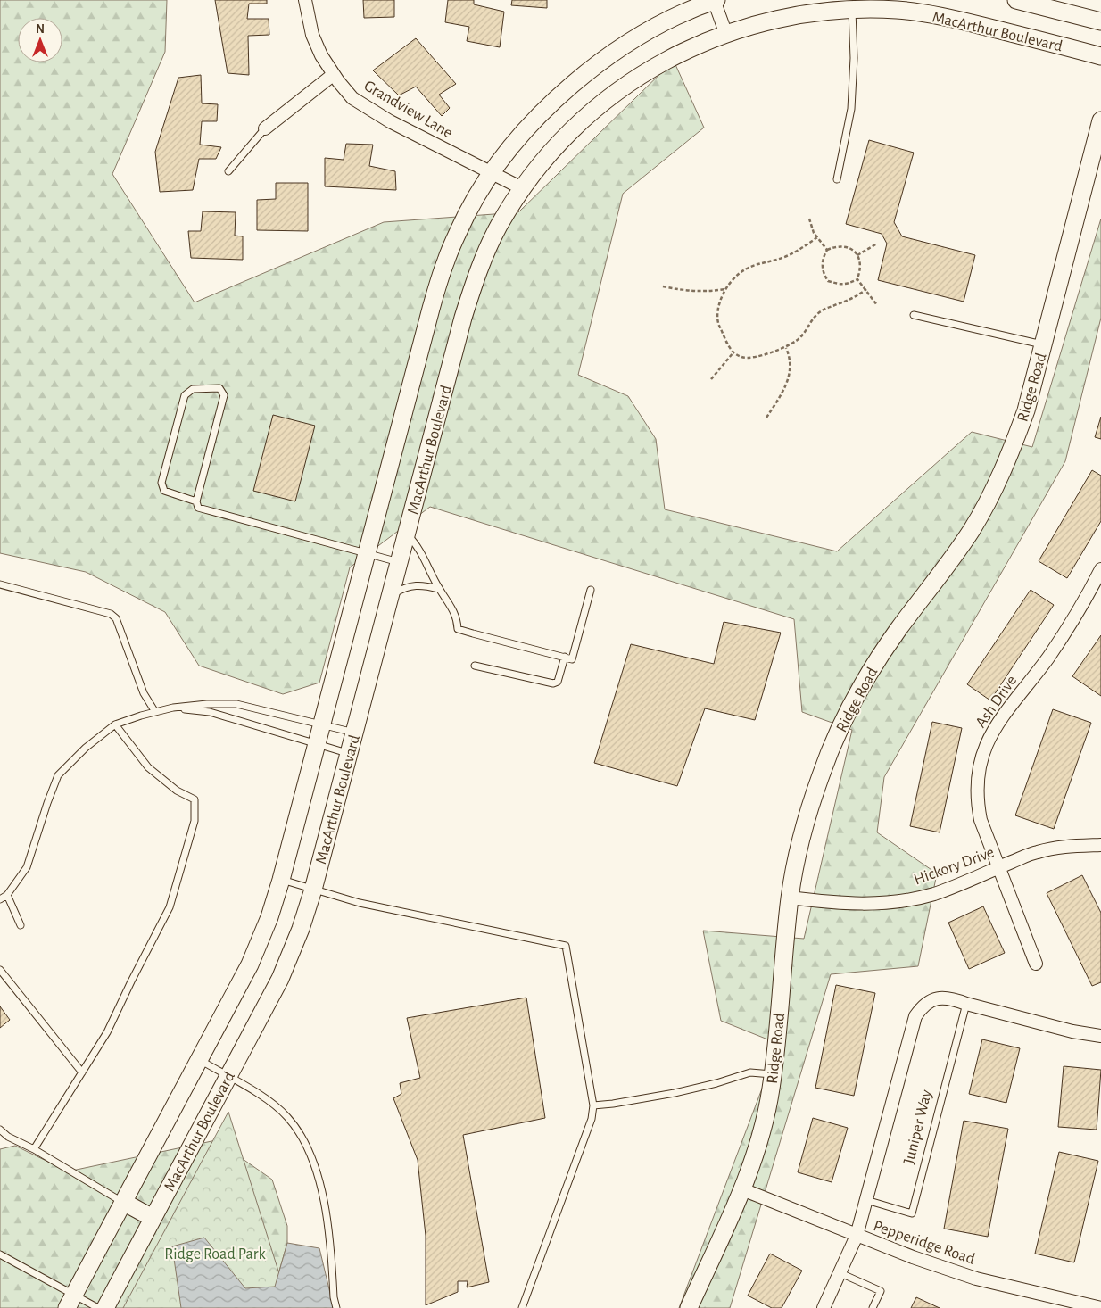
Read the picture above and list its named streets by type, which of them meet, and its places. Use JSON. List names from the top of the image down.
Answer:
{
  "streets": {
    "main road": ["MacArthur Boulevard", "Ridge Road"],
    "street": [
      "Grandview Lane",
      "Ash Drive",
      "Hickory Drive",
      "Juniper Way",
      "Pepperidge Road"
    ]
  },
  "crossings": [
    ["MacArthur Boulevard", "Grandview Lane"],
    ["Ridge Road", "Hickory Drive"],
    ["Ridge Road", "Pepperidge Road"],
    ["Ash Drive", "Hickory Drive"],
    ["Juniper Way", "Pepperidge Road"]
  ],
  "parks": ["Ridge Road Park"],
  "north": "top"
}
